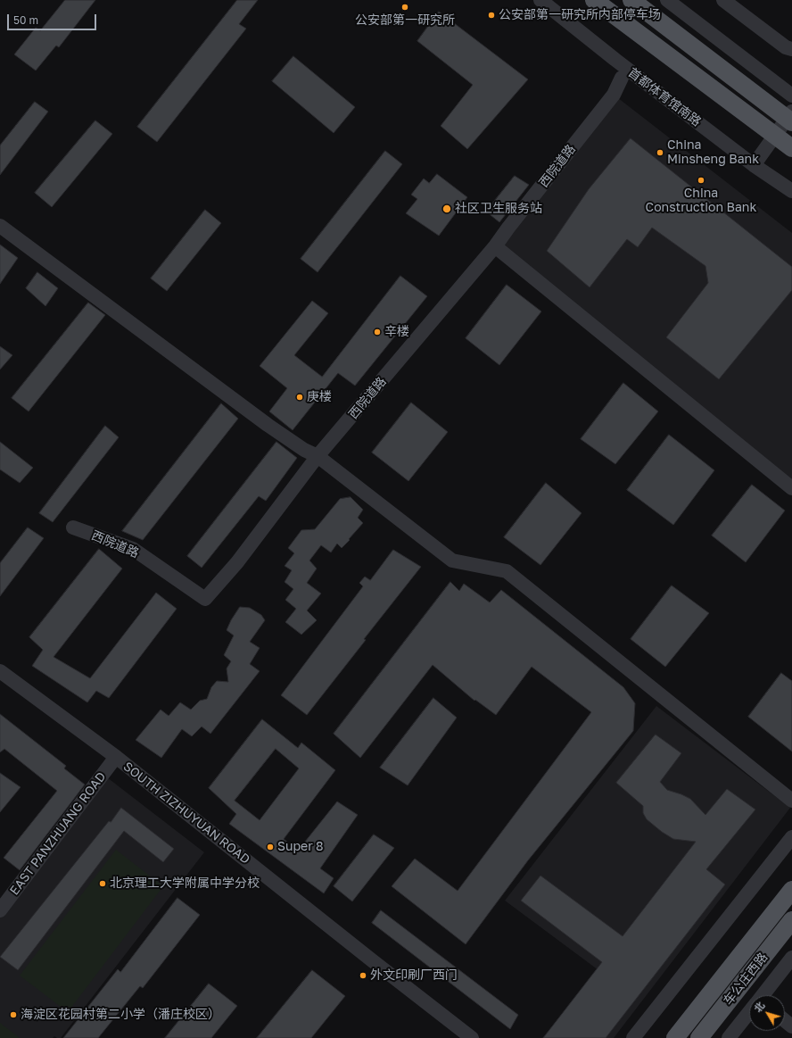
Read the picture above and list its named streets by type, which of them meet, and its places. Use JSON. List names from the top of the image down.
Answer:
{
  "streets": {
    "main road": ["车公庄西路"],
    "street": [
      "首都体育馆南路",
      "西院道路",
      "SOUTH ZIZHUYUAN ROAD",
      "EAST PANZHUANG ROAD"
    ]
  },
  "crossings": [
    ["SOUTH ZIZHUYUAN ROAD", "EAST PANZHUANG ROAD"]
  ],
  "places": [
    "公安部第一研究所",
    "公安部第一研究所内部停车场",
    "China Minsheng Bank",
    "China Construction Bank",
    "社区卫生服务站",
    "辛楼",
    "庚楼",
    "Super 8",
    "北京理工大学附属中学分校",
    "外文印刷厂西门",
    "海淀区花园村第二小学（潘庄校区）"
  ],
  "scale_bar": "50 m",
  "north": "top left"
}
